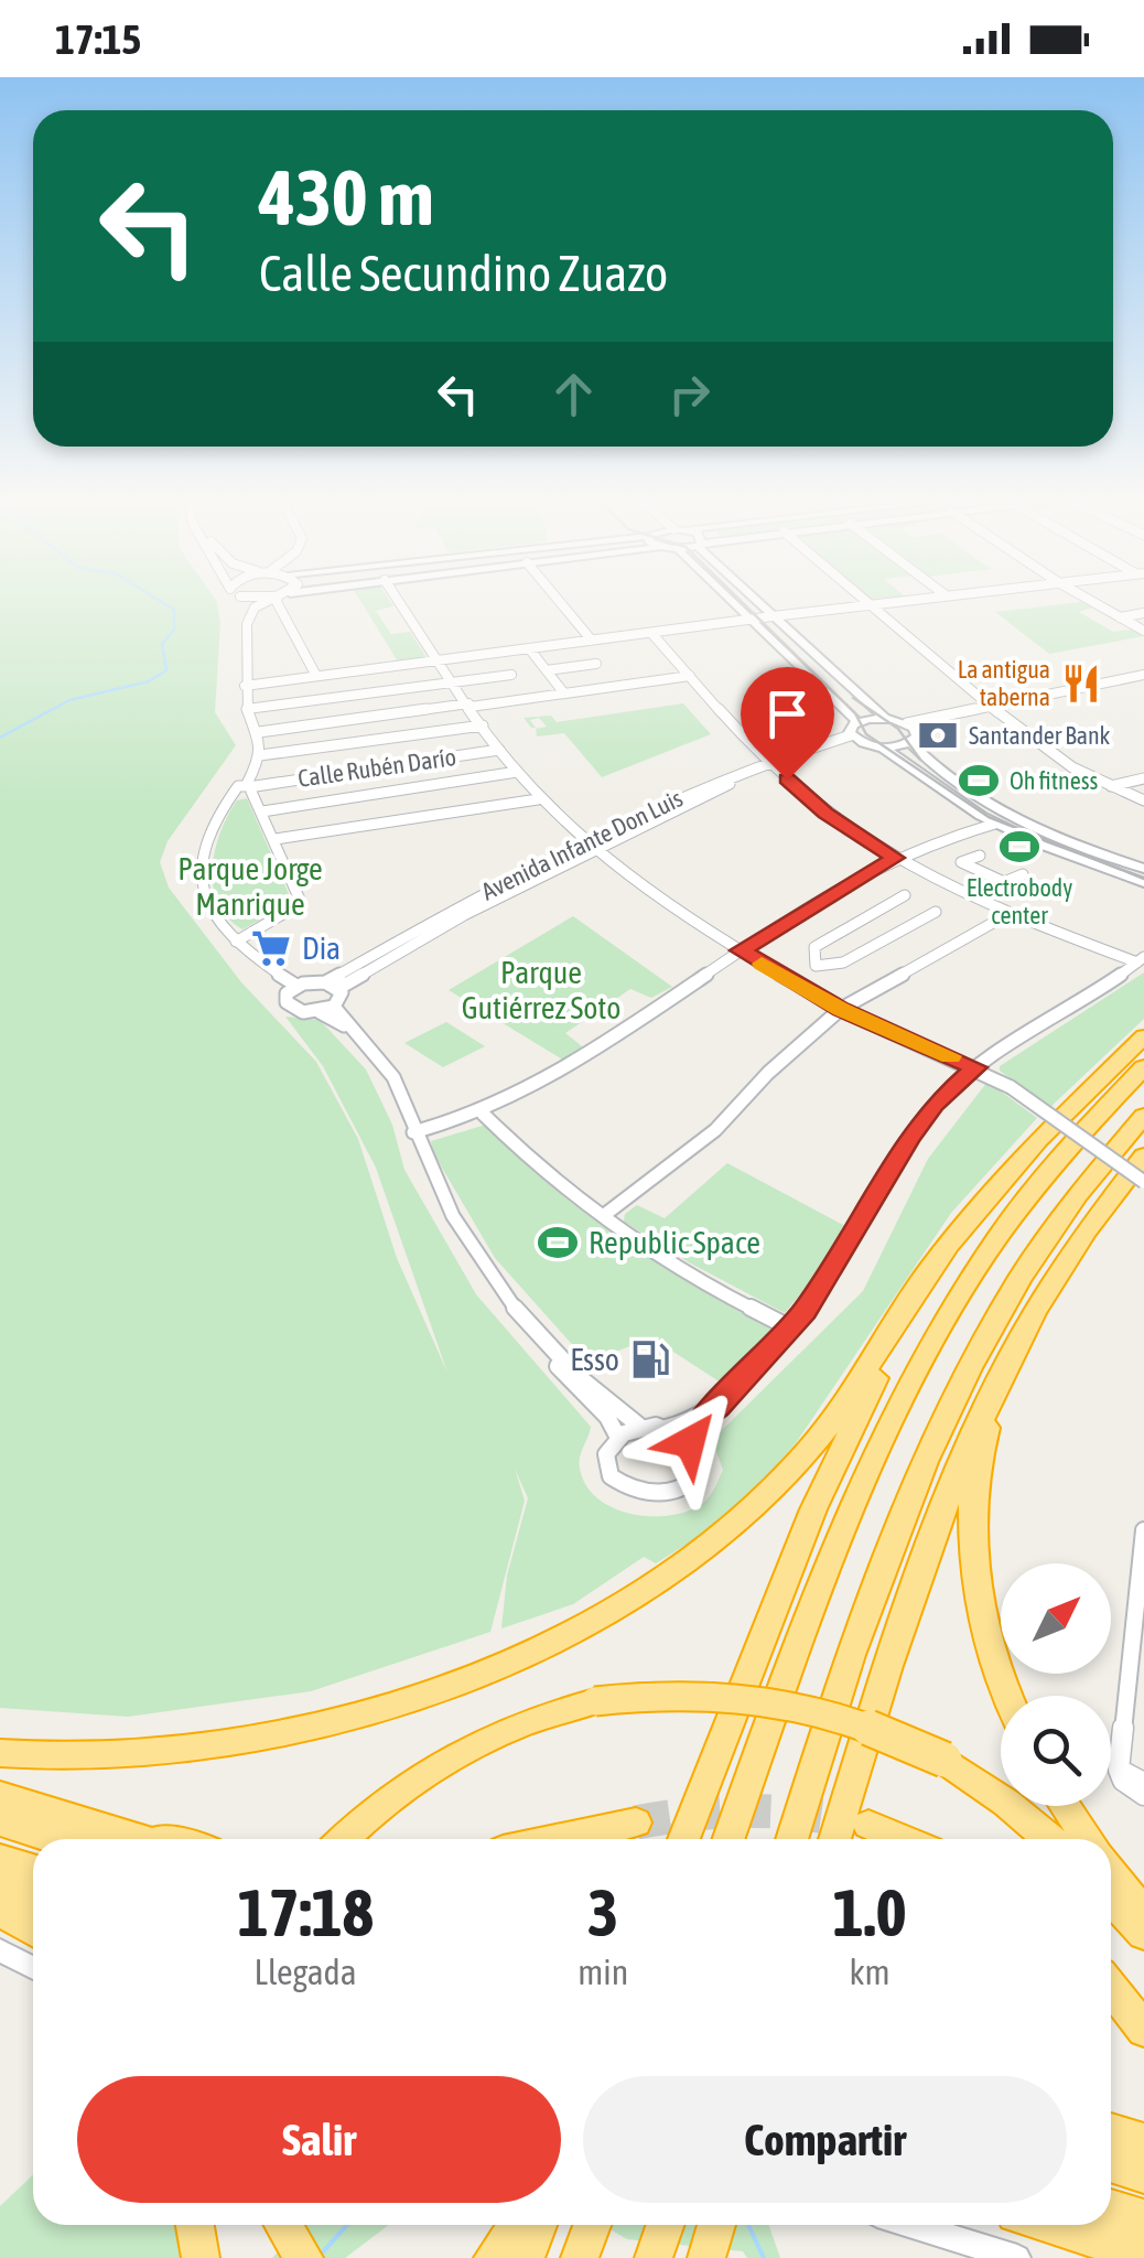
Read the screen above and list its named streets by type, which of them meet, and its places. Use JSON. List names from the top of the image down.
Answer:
{
  "streets": {
    "street": ["Calle Rubén Darío", "Avenida Infante Don Luis"]
  },
  "parks": ["Parque Jorge Manrique", "Parque Gutiérrez Soto"],
  "places": {
    "restaurant": ["La antigua taberna"],
    "bank": ["Santander Bank"],
    "sports": ["Oh fitness", "Electrobody center", "Republic Space"],
    "supermarket": ["Dia"],
    "fuel station": ["Esso"]
  },
  "north": "top right",
  "page": {
    "status": "17:15",
    "turn": ["430 m", "Calle Secundino Zuazo"],
    "eta": [
      "17:18",
      "Llegada",
      "3",
      "min",
      "1.0",
      "km"
    ],
    "buttons": ["Salir", "Compartir"]
  }
}
